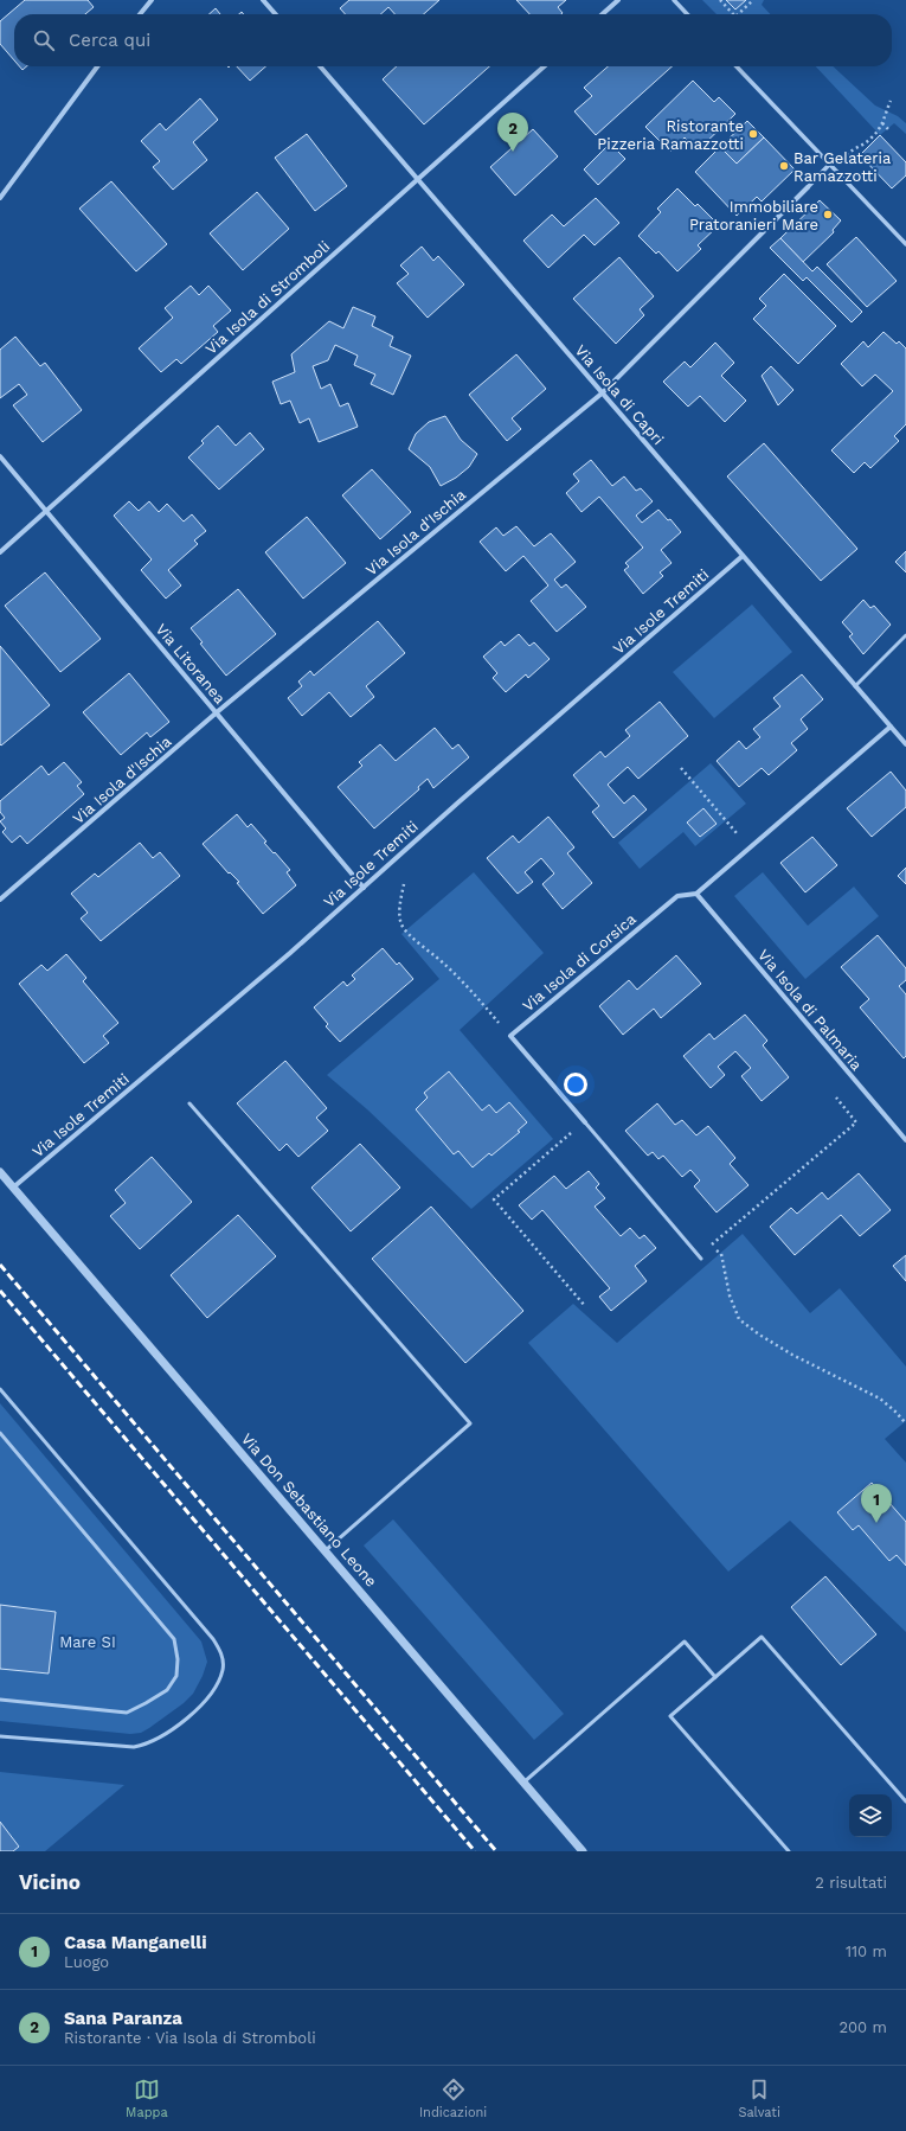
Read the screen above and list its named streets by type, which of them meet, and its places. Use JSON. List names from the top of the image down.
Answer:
{
  "streets": {
    "street": [
      "Via Isola di Stromboli",
      "Via Isola di Capri",
      "Via Isola d'Ischia",
      "Via Isole Tremiti",
      "Via Litoranea",
      "Via Isola di Corsica",
      "Via Isola di Palmaria",
      "Via Don Sebastiano Leone"
    ]
  },
  "crossings": [
    ["Via Isola di Stromboli", "Via Isola di Capri"],
    ["Via Isola di Stromboli", "Via Litoranea"],
    ["Via Isola di Capri", "Via Isola d'Ischia"],
    ["Via Isola di Capri", "Via Isole Tremiti"],
    ["Via Isola di Capri", "Via Isola di Corsica"],
    ["Via Isola d'Ischia", "Via Litoranea"],
    ["Via Isole Tremiti", "Via Litoranea"],
    ["Via Isole Tremiti", "Via Don Sebastiano Leone"],
    ["Via Isola di Corsica", "Via Isola di Palmaria"]
  ],
  "parks": ["Mare SI"],
  "places": ["Ristorante Pizzeria Ramazzotti", "Bar Gelateria Ramazzotti", "Immobiliare Pratoranieri Mare"],
  "page": {
    "search": "Cerca qui",
    "pins": ["2", "1"],
    "heading": ["Vicino", "2 risultati"],
    "list": [
      {
        "mark": "1",
        "name": "Casa Manganelli",
        "note": "Luogo",
        "value": "110 m"
      },
      {
        "mark": "2",
        "name": "Sana Paranza",
        "note": "Ristorante · Via Isola di Stromboli",
        "value": "200 m"
      }
    ],
    "nav": ["Mappa", "Indicazioni", "Salvati"]
  }
}
